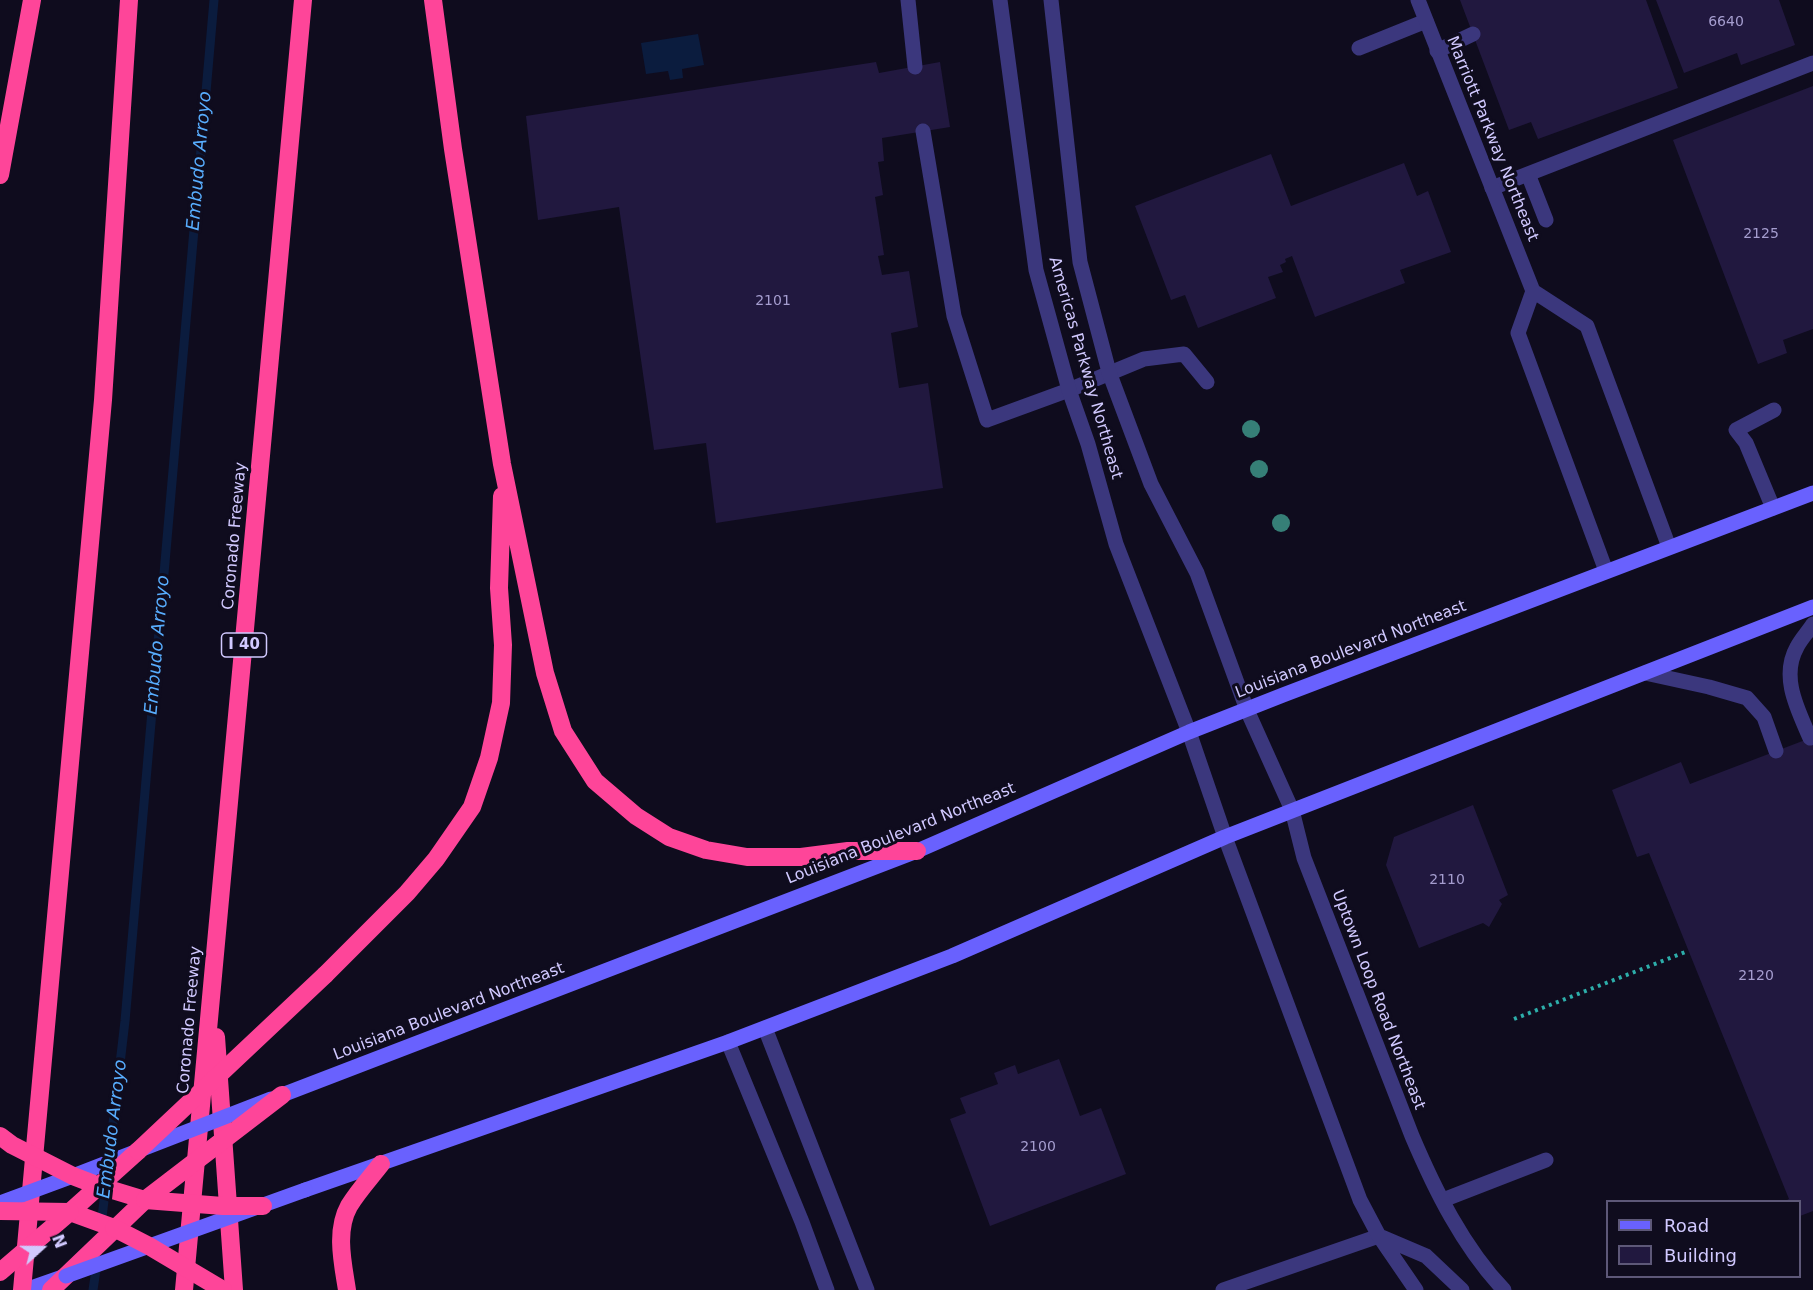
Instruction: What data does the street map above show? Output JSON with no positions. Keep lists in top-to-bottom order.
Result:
{
  "streets": {
    "highway": ["Coronado Freeway", "I 40"],
    "main road": ["Louisiana Boulevard Northeast"],
    "street": ["Marriott Parkway Northeast", "Americas Parkway Northeast", "Uptown Loop Road Northeast"]
  },
  "crossings": [
    ["Americas Parkway Northeast", "Louisiana Boulevard Northeast"],
    ["Americas Parkway Northeast", "Uptown Loop Road Northeast"],
    ["Louisiana Boulevard Northeast", "Uptown Loop Road Northeast"]
  ],
  "water": ["Embudo Arroyo"],
  "house_numbers": [
    "6640",
    "2125",
    "2101",
    "2110",
    "2120",
    "2100"
  ],
  "legend": ["Road", "Building"],
  "north": "right"
}
